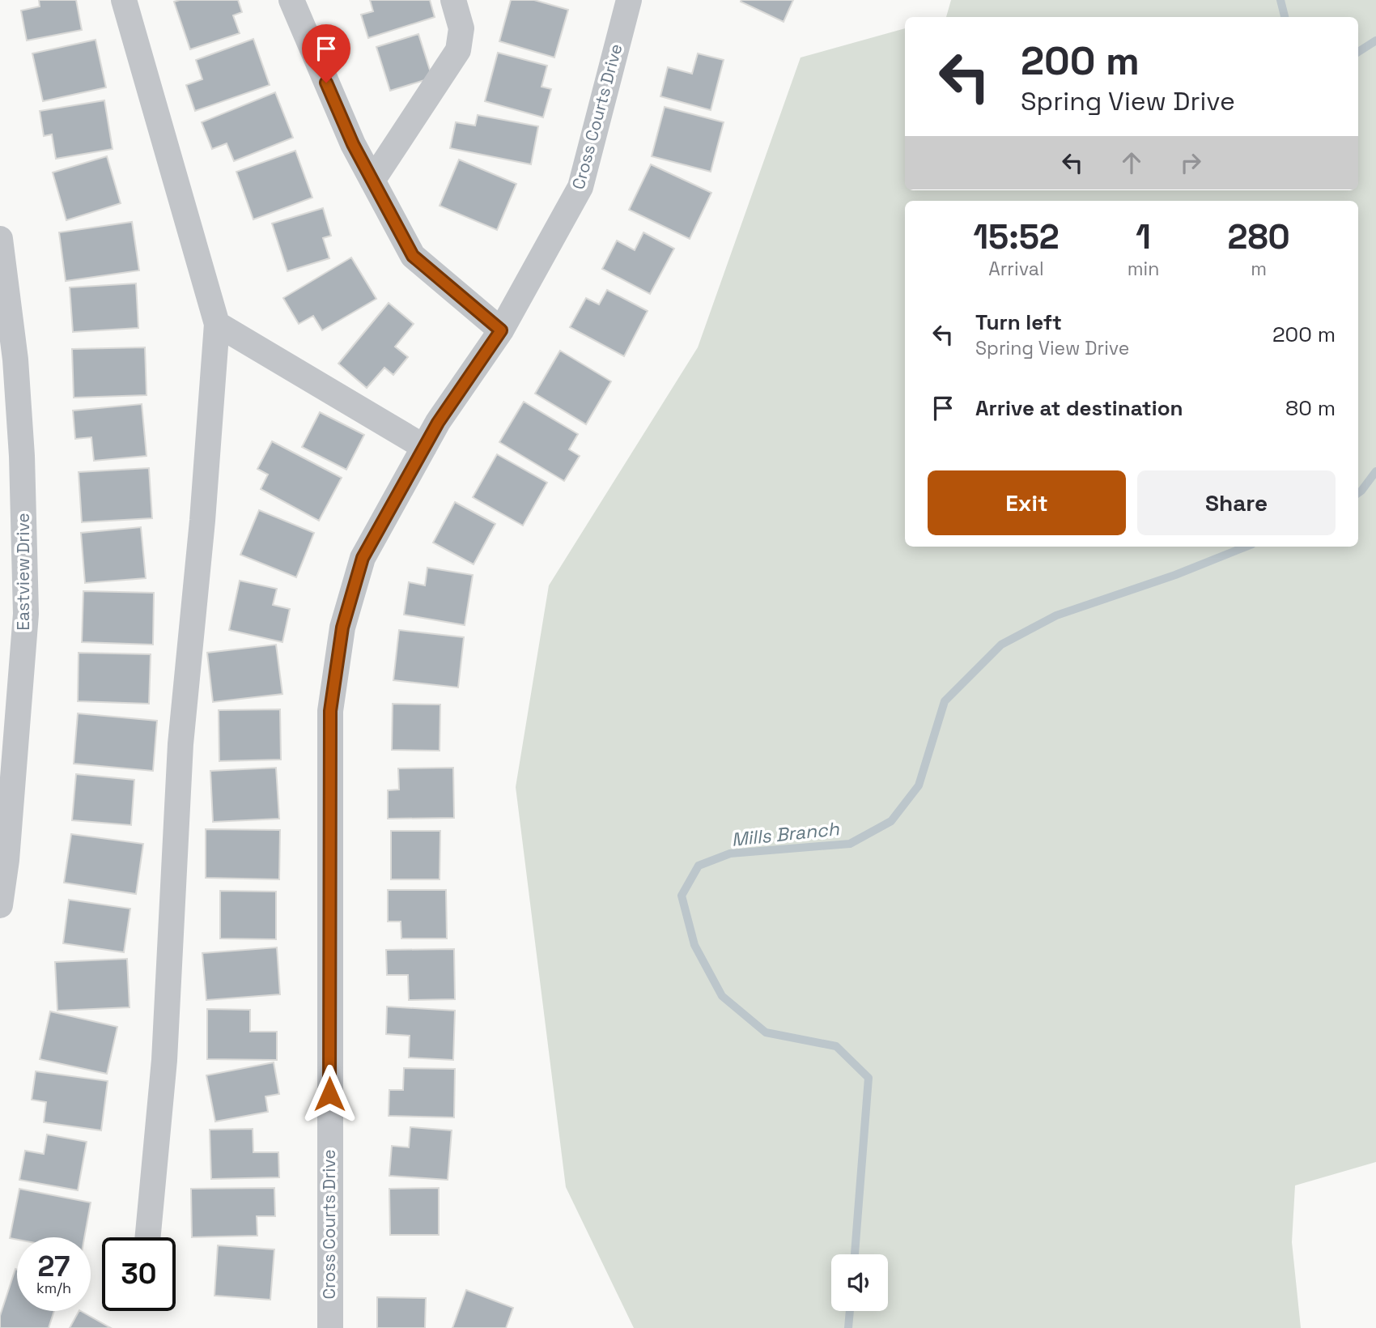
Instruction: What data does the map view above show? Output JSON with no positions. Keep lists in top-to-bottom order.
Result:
{
  "streets": {
    "street": ["Cross Courts Drive", "Eastview Drive"]
  },
  "water": ["Mills Branch"],
  "page": {
    "turn": ["200 m", "Spring View Drive"],
    "eta": [
      "15:52",
      "Arrival",
      "1",
      "min",
      "280",
      "m"
    ],
    "list": [
      {
        "name": "Turn left",
        "note": "Spring View Drive",
        "value": "200 m"
      },
      {
        "name": "Arrive at destination",
        "value": "80 m"
      }
    ],
    "buttons": ["Exit", "Share"],
    "speed": "27 km/h",
    "limit": "30"
  }
}
